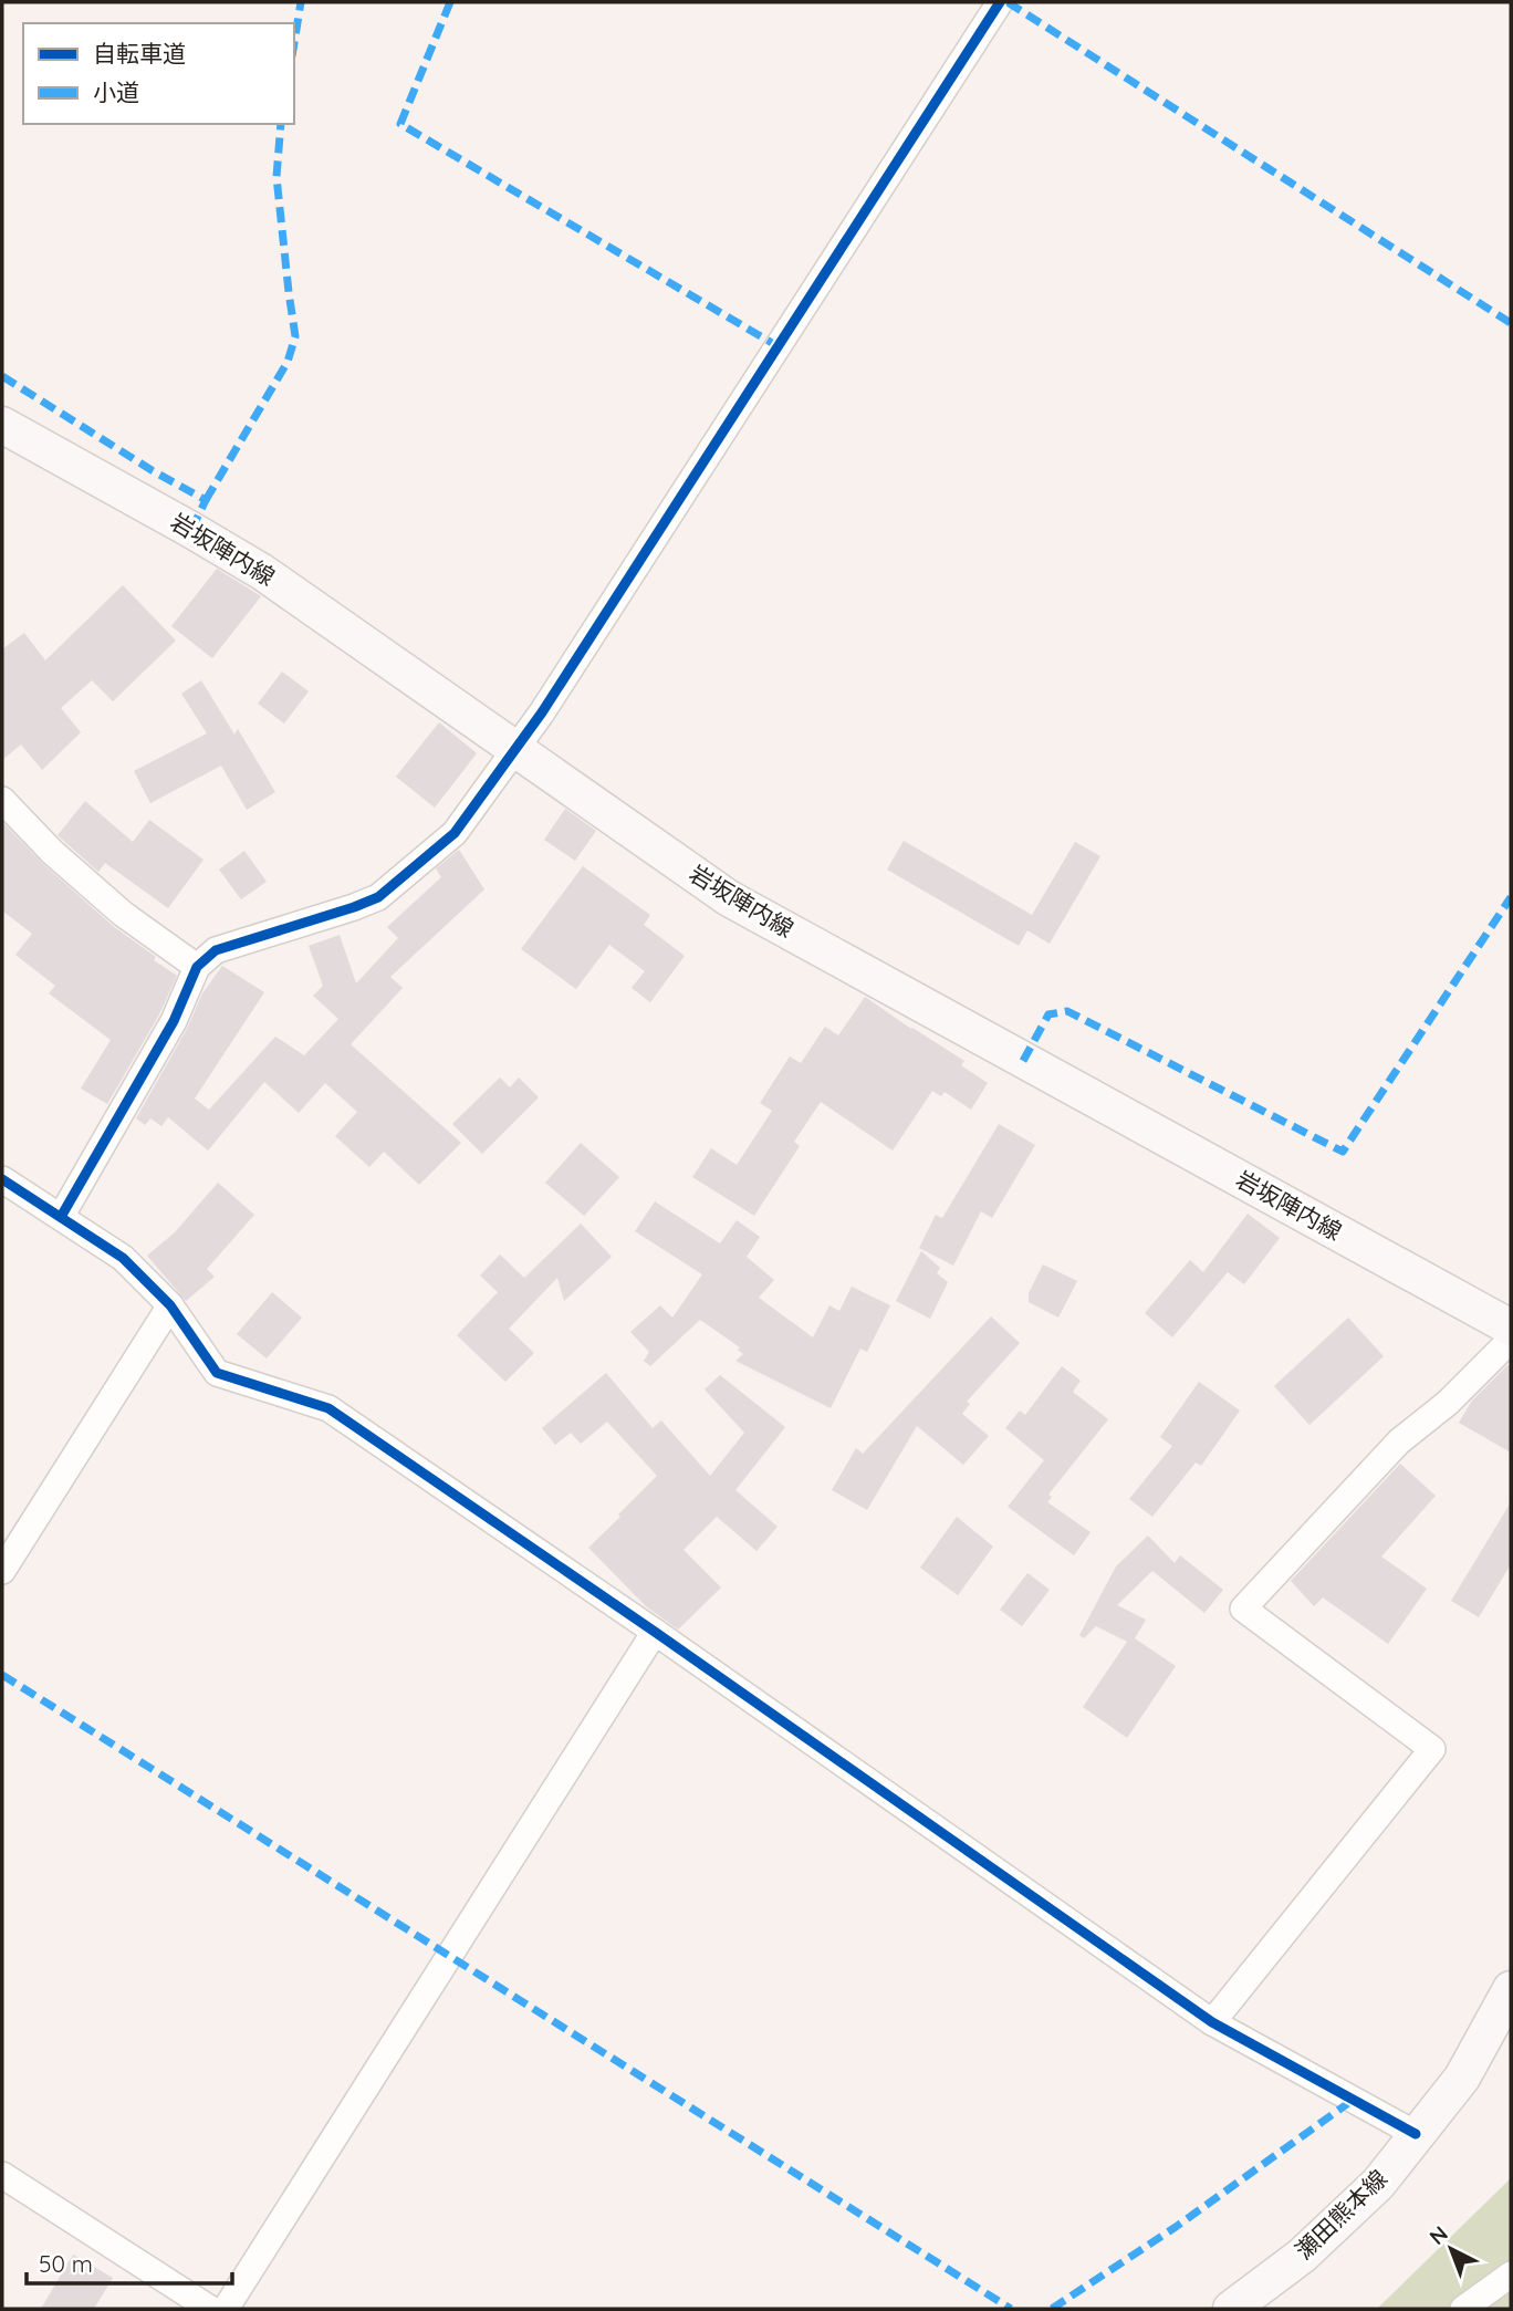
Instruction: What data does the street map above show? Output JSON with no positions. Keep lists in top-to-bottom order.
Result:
{
  "streets": {
    "main road": ["岩坂陣内線", "瀬田熊本線"]
  },
  "legend": ["自転車道", "小道"],
  "scale_bar": "50 m",
  "north": "top left"
}
